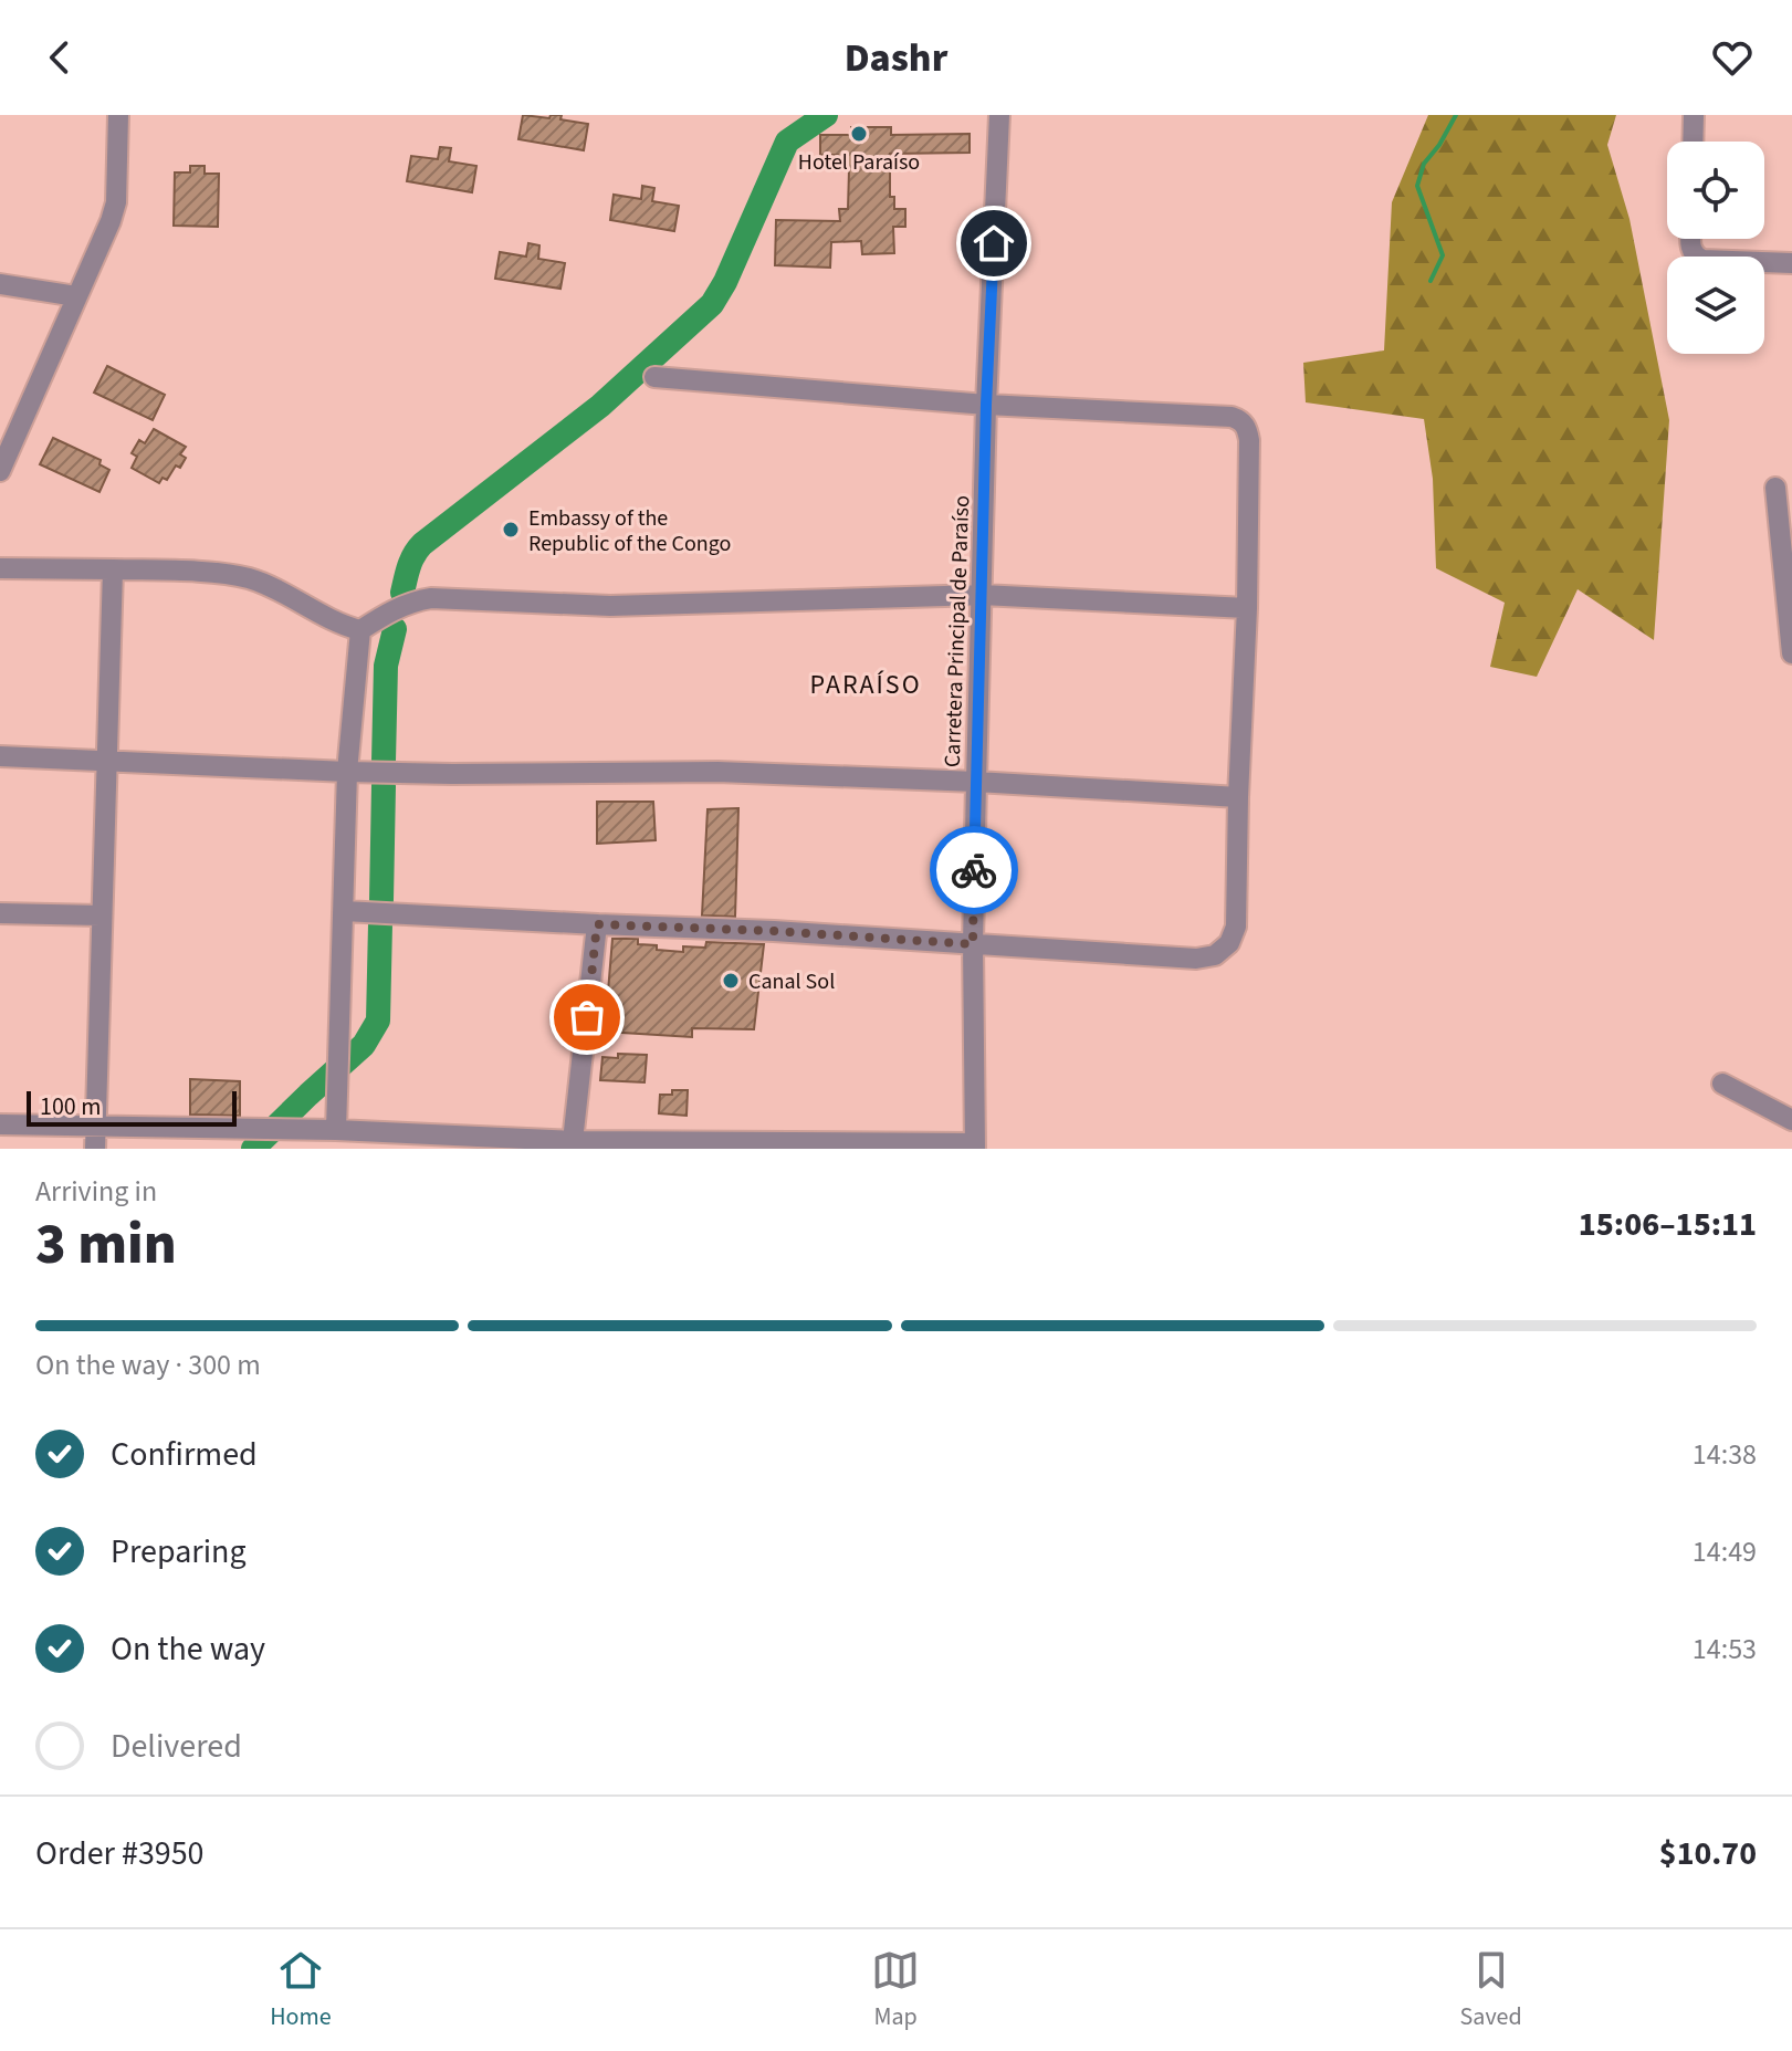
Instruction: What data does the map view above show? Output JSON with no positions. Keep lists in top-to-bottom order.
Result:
{
  "streets": {
    "street": ["Carretera Principal de Paraíso"]
  },
  "districts": ["PARAÍSO"],
  "places": ["Hotel Paraíso", "Embassy of the Republic of the Congo", "Canal Sol"],
  "scale_bar": "100 m",
  "page": {
    "header": "Dashr",
    "scale": "100 m",
    "heading": ["3 min", "Arriving in", "15:06–15:11"],
    "panel": ["Order #3950", "$10.70"],
    "bar": "On the way · 300 m",
    "list": [
      ["Confirmed", "14:38"],
      ["Preparing", "14:49"],
      ["On the way", "14:53"],
      "Delivered"
    ],
    "tabs": ["Home", "Map", "Saved"]
  }
}
